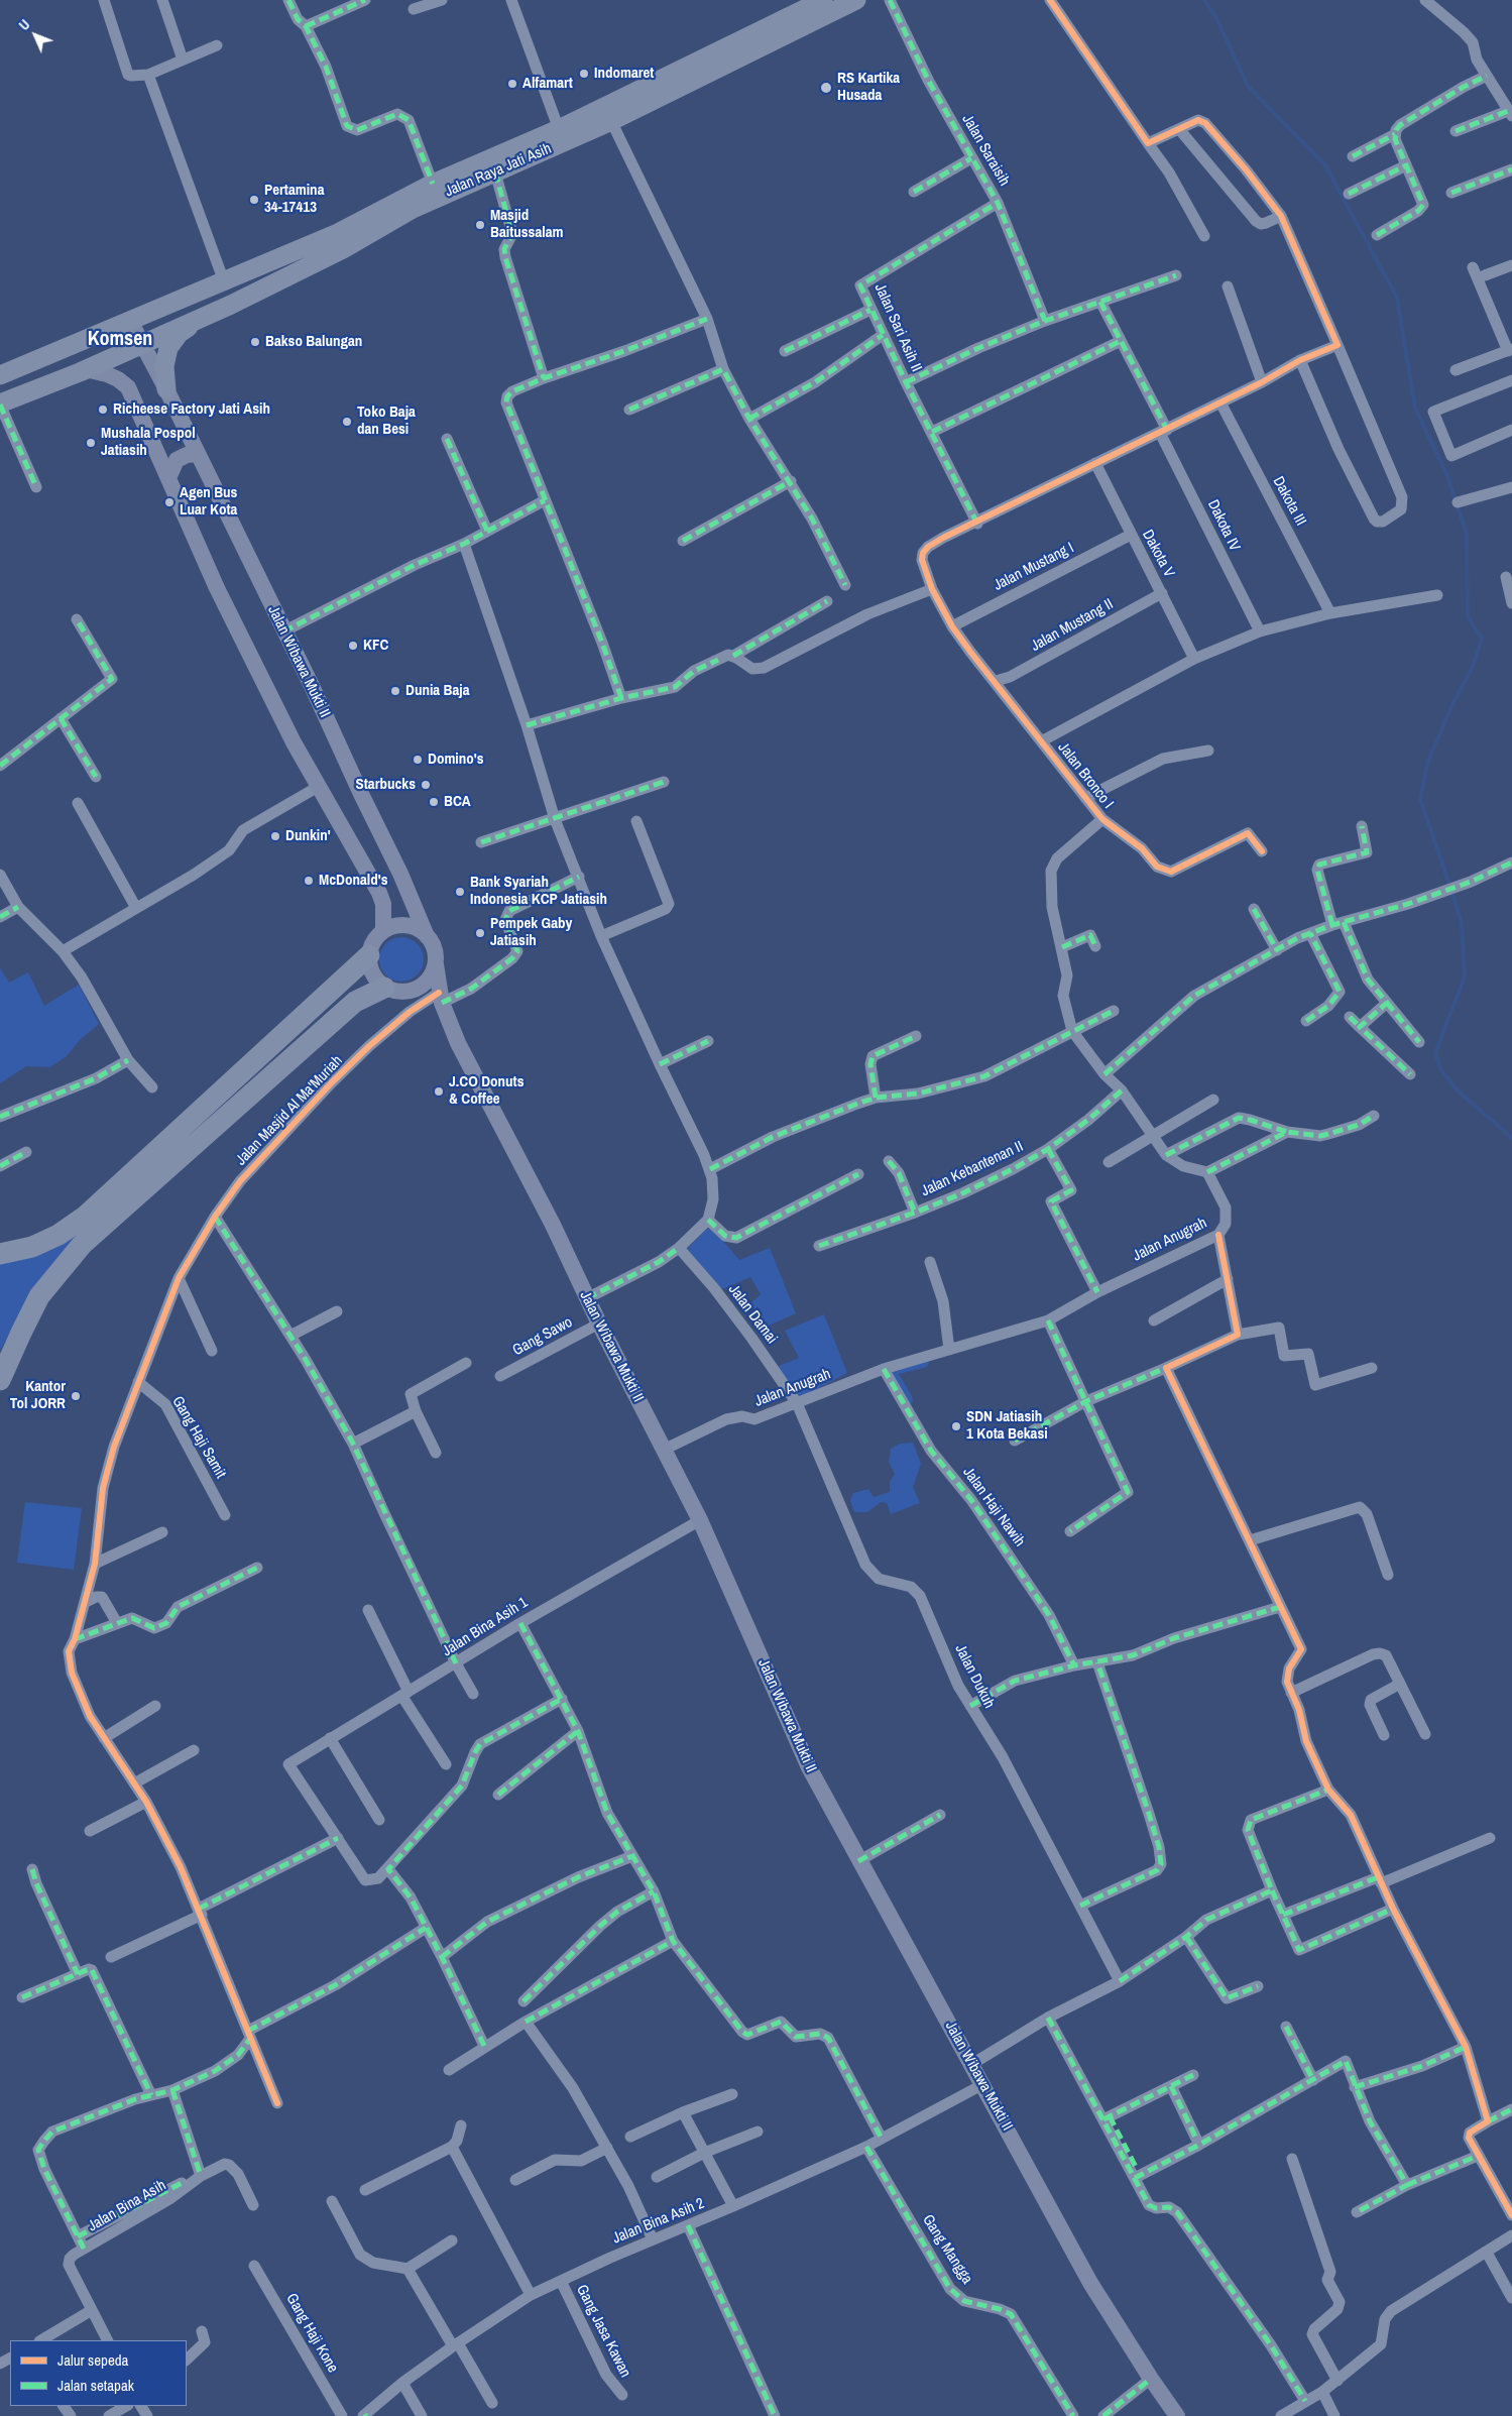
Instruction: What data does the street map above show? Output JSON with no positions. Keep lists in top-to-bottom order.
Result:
{
  "streets": {
    "main road": ["Jalan Raya Jati Asih", "Jalan Wibawa Mukti II"],
    "street": [
      "Jalan Saraisih",
      "Jalan Sari Asih II",
      "Dakota III",
      "Dakota IV",
      "Dakota V",
      "Jalan Mustang I",
      "Jalan Mustang II",
      "Jalan Bronco I",
      "Jalan Masjid Al Ma'Muriah",
      "Jalan Kebantenan II",
      "Jalan Anugrah",
      "Jalan Damai",
      "Gang Sawo",
      "Gang Haji Samit",
      "Jalan Haji Nawih",
      "Jalan Bina Asih 1",
      "Jalan Dukuh",
      "Jalan Bina Asih",
      "Jalan Bina Asih 2",
      "Gang Mangga",
      "Gang Jasa Kawan",
      "Gang Haji Kone"
    ]
  },
  "crossings": [
    ["Jalan Saraisih", "Jalan Sari Asih II"],
    ["Jalan Raya Jati Asih", "Jalan Wibawa Mukti II"],
    ["Jalan Sari Asih II", "Jalan Bronco I"],
    ["Dakota V", "Jalan Mustang I"],
    ["Dakota V", "Jalan Mustang II"],
    ["Jalan Mustang I", "Jalan Bronco I"],
    ["Jalan Mustang II", "Jalan Bronco I"],
    ["Jalan Wibawa Mukti II", "Jalan Masjid Al Ma'Muriah"],
    ["Jalan Wibawa Mukti II", "Jalan Anugrah"],
    ["Jalan Wibawa Mukti II", "Gang Sawo"],
    ["Jalan Wibawa Mukti II", "Jalan Bina Asih 1"],
    ["Jalan Wibawa Mukti II", "Jalan Bina Asih 2"],
    ["Jalan Masjid Al Ma'Muriah", "Gang Haji Samit"],
    ["Jalan Anugrah", "Jalan Damai"],
    ["Jalan Anugrah", "Jalan Haji Nawih"],
    ["Jalan Anugrah", "Jalan Dukuh"],
    ["Jalan Damai", "Jalan Dukuh"],
    ["Jalan Bina Asih 2", "Gang Mangga"],
    ["Jalan Bina Asih 2", "Gang Jasa Kawan"]
  ],
  "districts": ["Komsen"],
  "places": [
    "Indomaret",
    "Alfamart",
    "RS Kartika Husada",
    "Pertamina 34-17413",
    "Masjid Baitussalam",
    "Bakso Balungan",
    "Richeese Factory Jati Asih",
    "Toko Baja dan Besi",
    "Mushala Pospol Jatiasih",
    "Agen Bus Luar Kota",
    "KFC",
    "Dunia Baja",
    "Domino's",
    "Starbucks",
    "BCA",
    "Dunkin'",
    "McDonald's",
    "Bank Syariah Indonesia KCP Jatiasih",
    "Pempek Gaby Jatiasih",
    "J.CO Donuts & Coffee",
    "Kantor Tol JORR",
    "SDN Jatiasih 1 Kota Bekasi"
  ],
  "legend": ["Jalur sepeda", "Jalan setapak"],
  "north": "top left"
}
